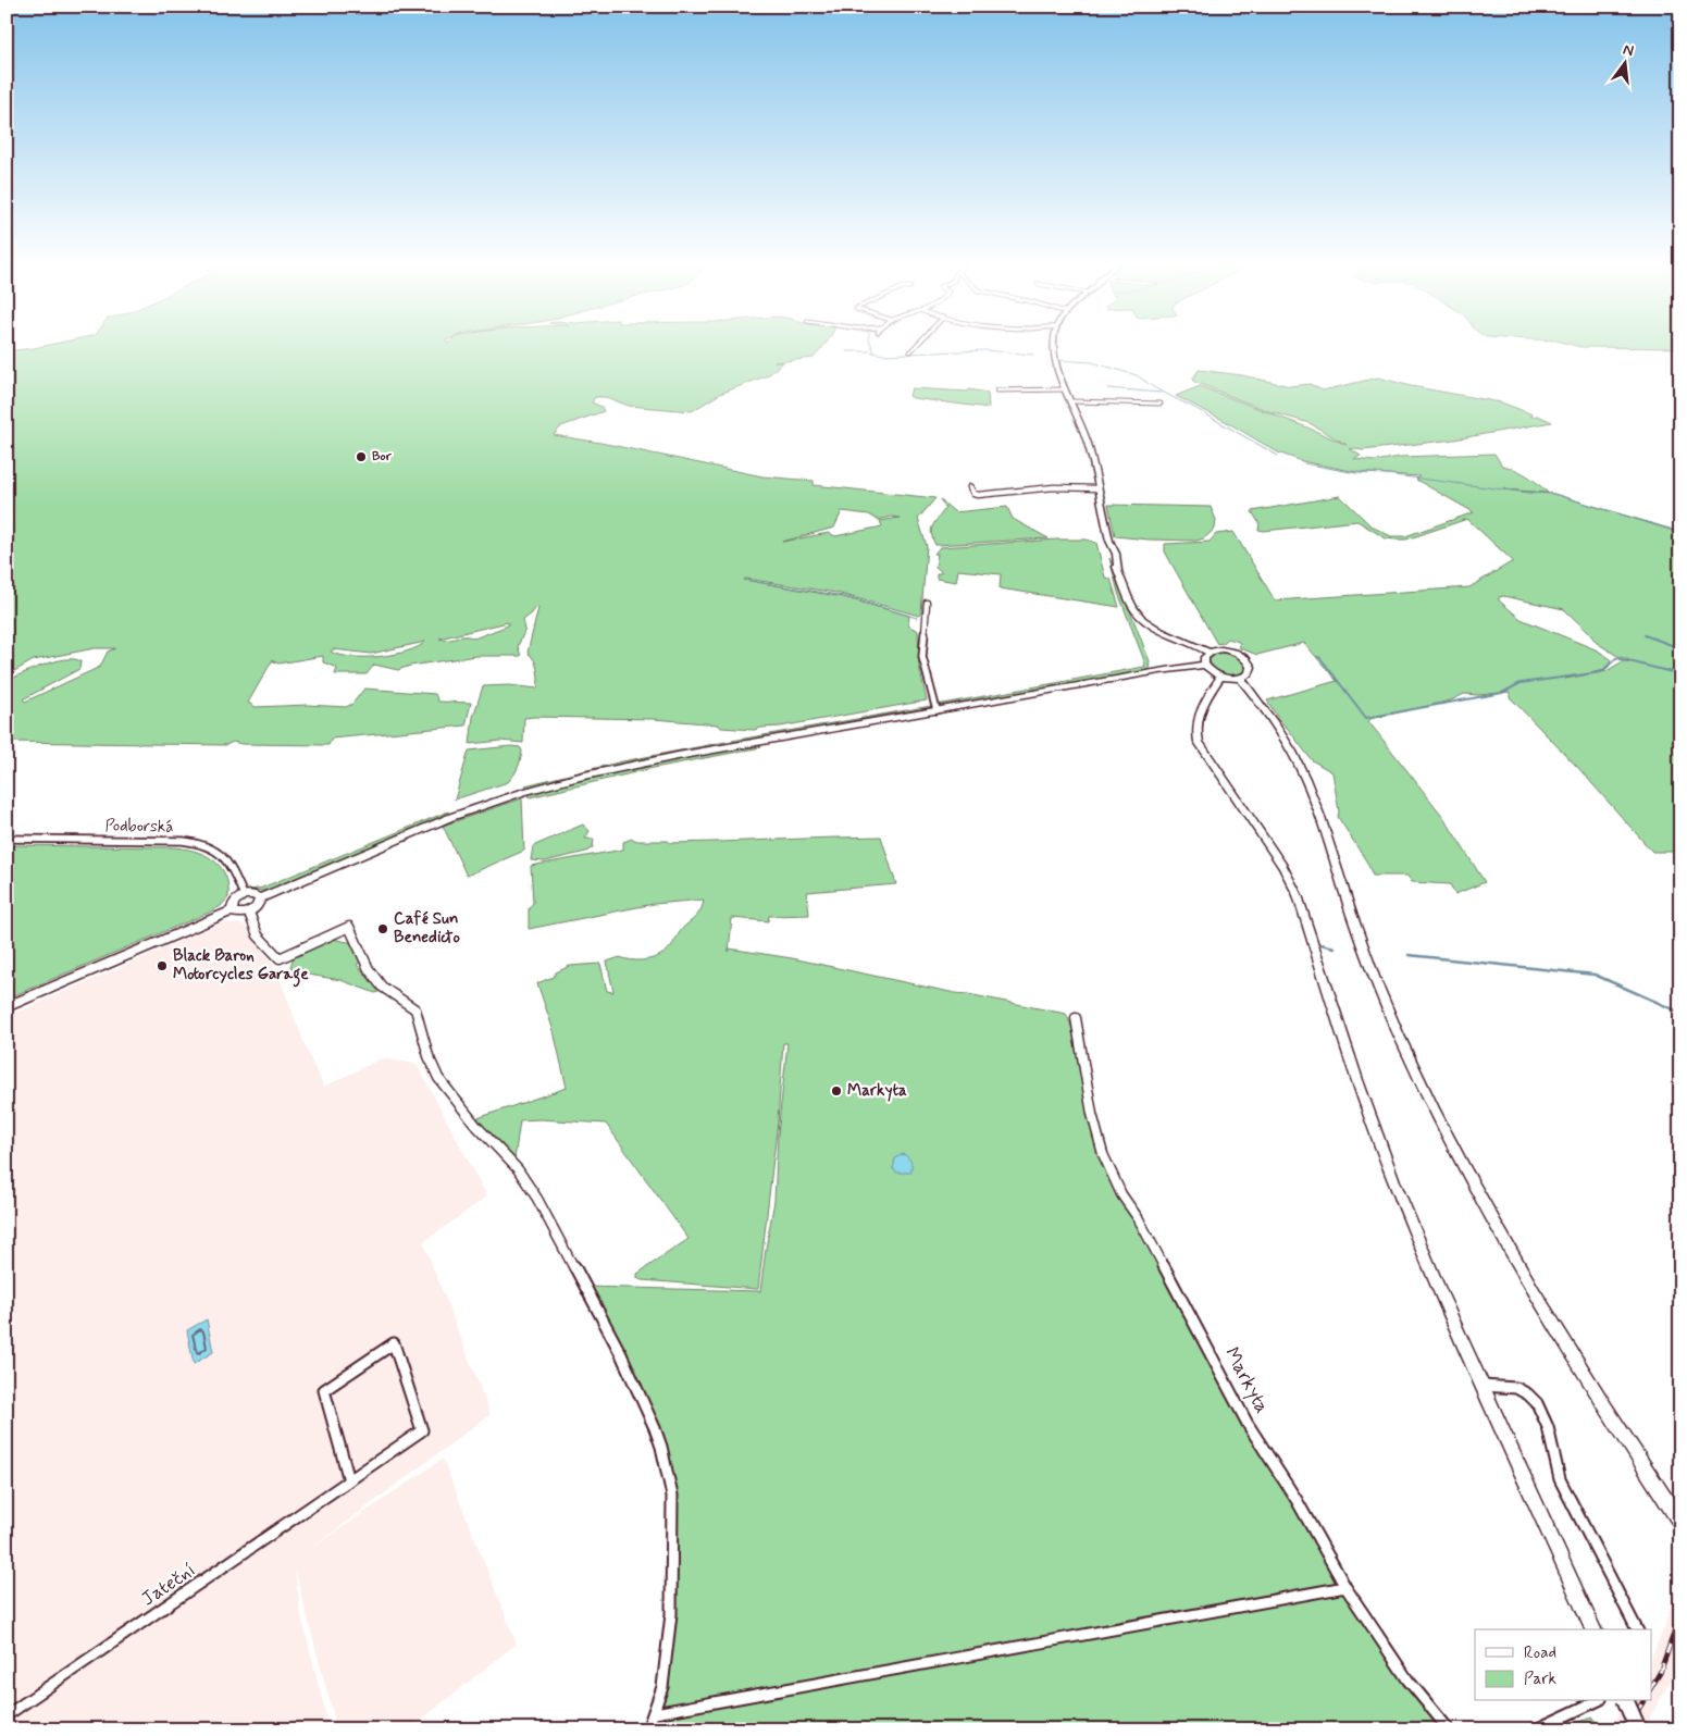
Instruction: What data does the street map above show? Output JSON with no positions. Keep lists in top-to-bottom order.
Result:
{
  "streets": {
    "street": ["Podborská", "Markyta", "Jateční"]
  },
  "places": [
    "Bor",
    "Café Sun Benedicto",
    "Black Baron Motorcycles Garage",
    "Markyta"
  ],
  "legend": ["Road", "Park"],
  "north": "top"
}
